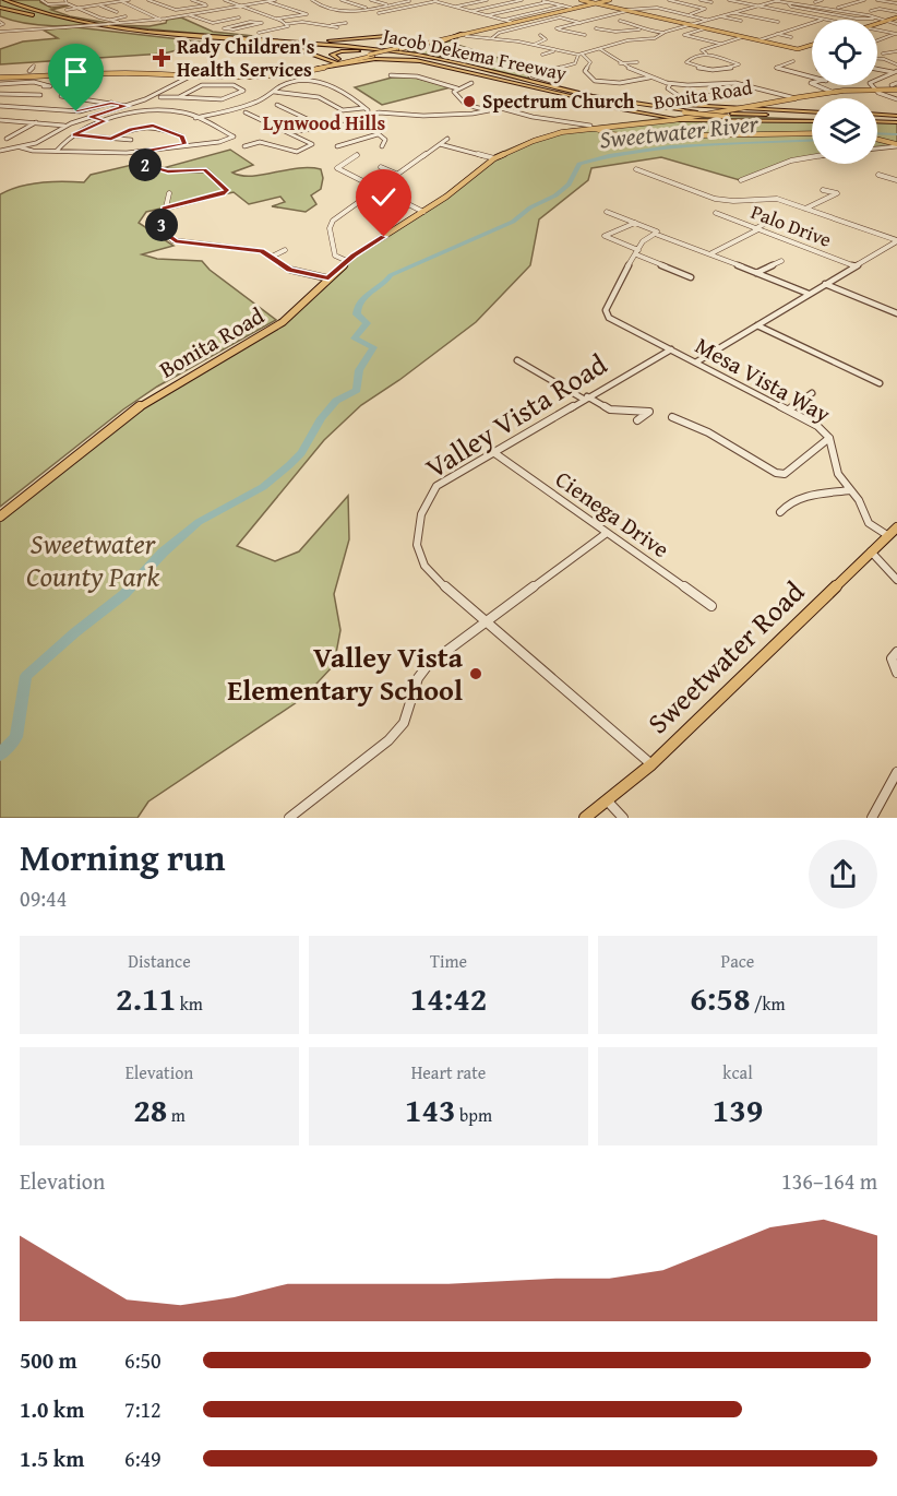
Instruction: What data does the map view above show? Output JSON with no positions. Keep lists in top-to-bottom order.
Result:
{
  "streets": {
    "highway": ["Jacob Dekema Freeway"],
    "main road": ["Bonita Road", "Sweetwater Road"],
    "street": [
      "Palo Drive",
      "Mesa Vista Way",
      "Valley Vista Road",
      "Cienega Drive"
    ]
  },
  "crossings": [
    ["Jacob Dekema Freeway", "Bonita Road"],
    ["Mesa Vista Way", "Valley Vista Road"],
    ["Mesa Vista Way", "Sweetwater Road"],
    ["Valley Vista Road", "Cienega Drive"],
    ["Valley Vista Road", "Sweetwater Road"]
  ],
  "districts": ["Lynwood Hills"],
  "water": ["Sweetwater River"],
  "parks": ["Sweetwater County Park"],
  "places": {
    "health": ["Rady Children's Health Services"],
    "other": ["Spectrum Church", "Valley Vista Elementary School"]
  },
  "page": {
    "pins": ["2", "3"],
    "heading": ["Morning run", "09:44"],
    "stats": [
      ["Distance", "2.11 km"],
      ["Time", "14:42"],
      ["Pace", "6:58 /km"],
      ["Elevation", "28 m"],
      ["Heart rate", "143 bpm"],
      ["kcal", "139"]
    ],
    "chart": ["Elevation", "136–164 m"],
    "list": [
      {
        "name": "500 m",
        "note": "6:50"
      },
      {
        "name": "1.0 km",
        "note": "7:12"
      },
      {
        "name": "1.5 km",
        "note": "6:49"
      }
    ]
  }
}
